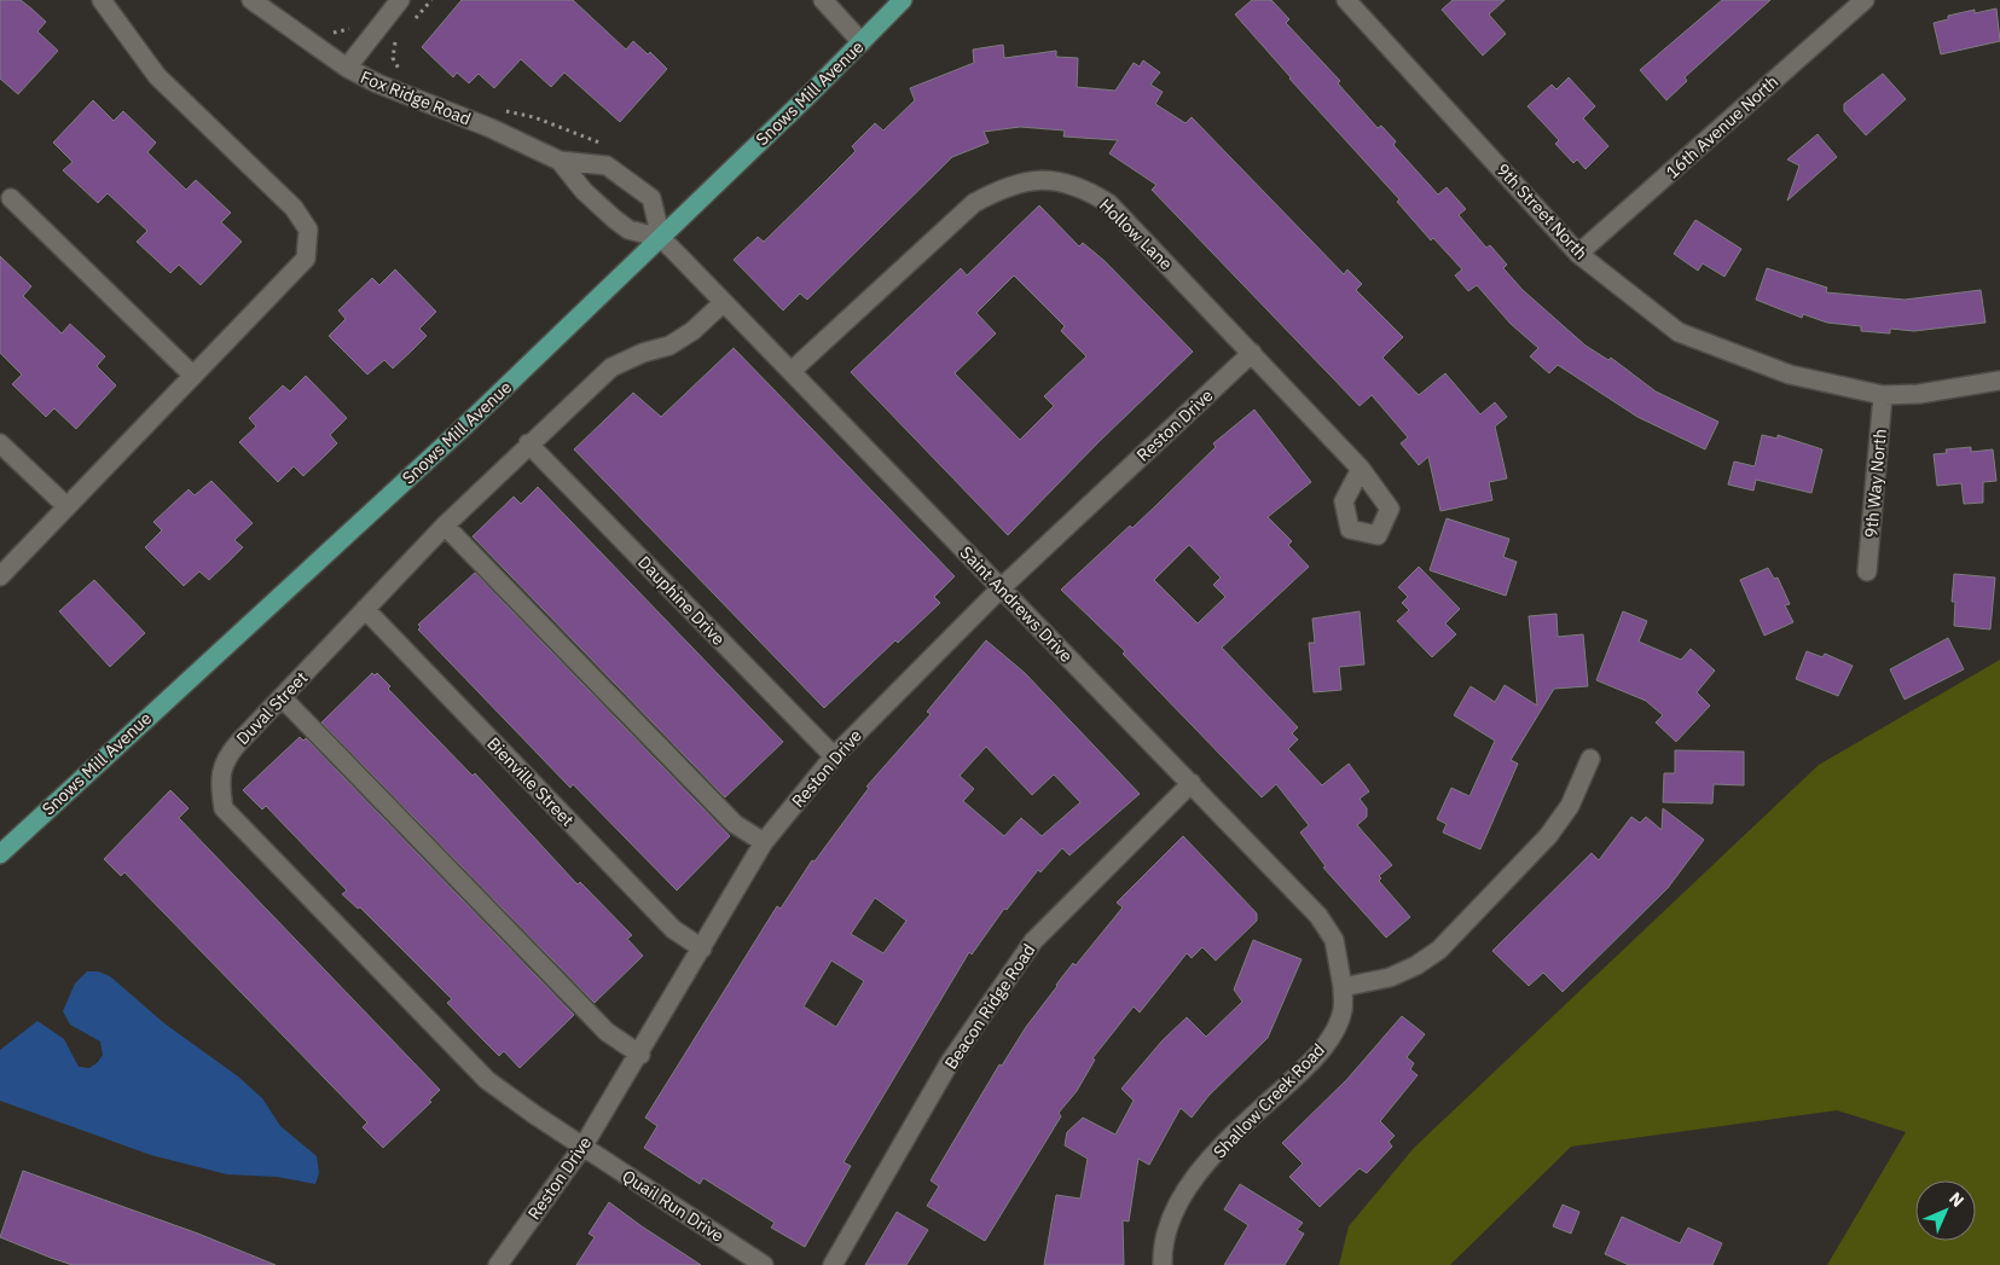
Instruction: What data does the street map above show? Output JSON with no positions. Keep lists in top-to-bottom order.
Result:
{
  "streets": {
    "main road": ["Snows Mill Avenue"],
    "street": [
      "Fox Ridge Road",
      "16th Avenue North",
      "9th Street North",
      "Hollow Lane",
      "Reston Drive",
      "9th Way North",
      "Dauphine Drive",
      "Saint Andrews Drive",
      "Duval Street",
      "Bienville Street",
      "Beacon Ridge Road",
      "Shallow Creek Road",
      "Quail Run Drive"
    ]
  },
  "crossings": [
    ["Snows Mill Avenue", "Fox Ridge Road"],
    ["Snows Mill Avenue", "Saint Andrews Drive"],
    ["Fox Ridge Road", "Saint Andrews Drive"],
    ["16th Avenue North", "9th Street North"],
    ["9th Street North", "9th Way North"],
    ["Hollow Lane", "Reston Drive"],
    ["Hollow Lane", "Saint Andrews Drive"],
    ["Reston Drive", "Dauphine Drive"],
    ["Reston Drive", "Saint Andrews Drive"],
    ["Reston Drive", "Duval Street"],
    ["Reston Drive", "Bienville Street"],
    ["Reston Drive", "Quail Run Drive"],
    ["Dauphine Drive", "Duval Street"],
    ["Saint Andrews Drive", "Duval Street"],
    ["Saint Andrews Drive", "Beacon Ridge Road"],
    ["Saint Andrews Drive", "Shallow Creek Road"],
    ["Duval Street", "Bienville Street"],
    ["Duval Street", "Quail Run Drive"]
  ],
  "north": "top right"
}
